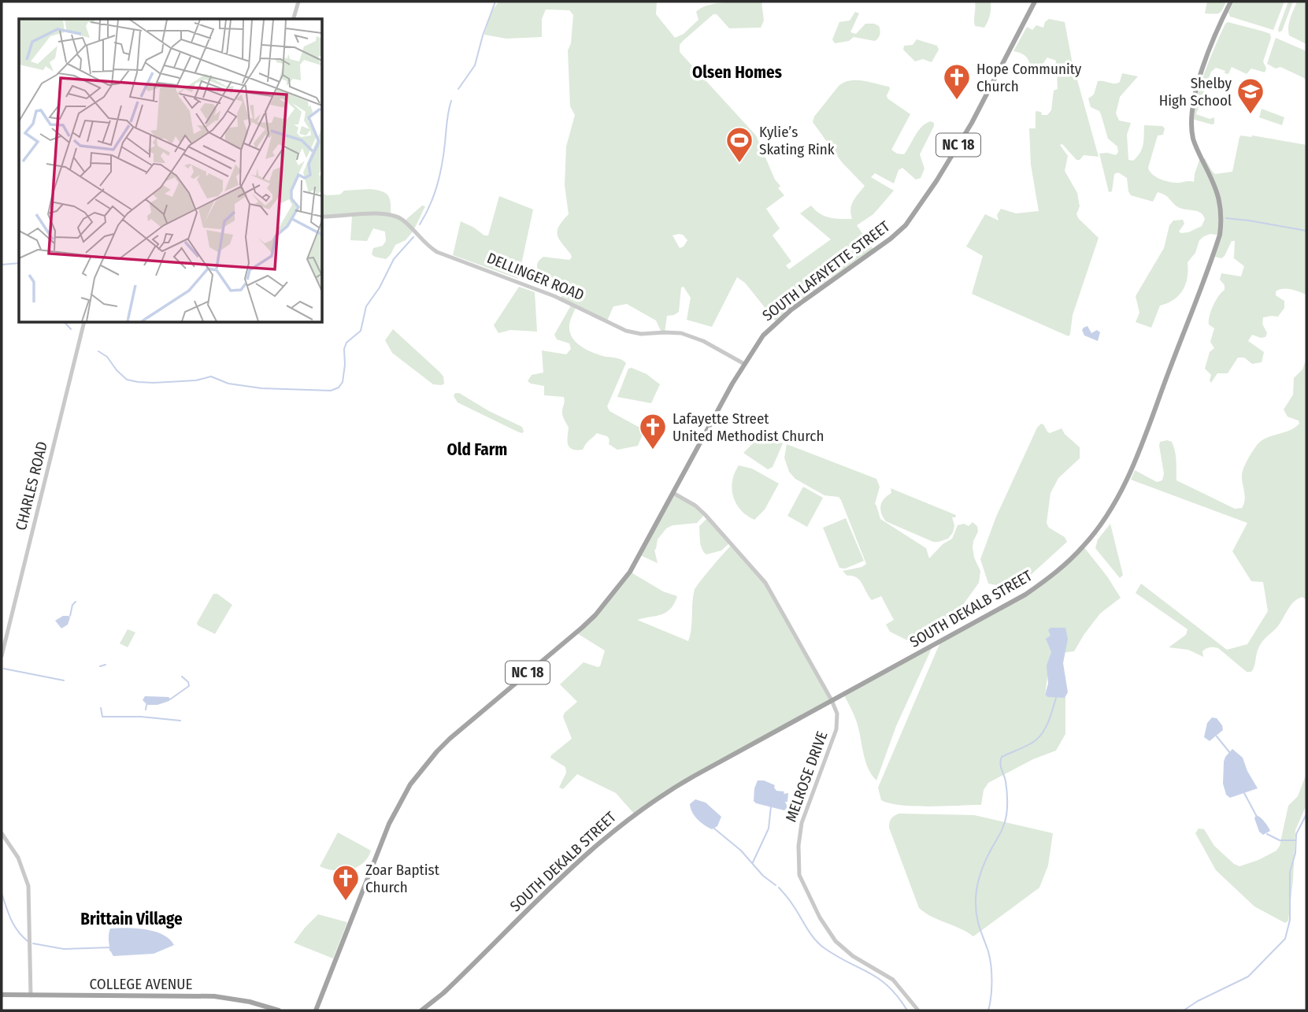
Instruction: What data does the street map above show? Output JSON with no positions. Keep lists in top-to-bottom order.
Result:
{
  "streets": {
    "main road": [
      "NC 18",
      "SOUTH LAFAYETTE STREET",
      "SOUTH DEKALB STREET",
      "COLLEGE AVENUE"
    ],
    "street": ["DELLINGER ROAD", "CHARLES ROAD", "MELROSE DRIVE"]
  },
  "crossings": [
    ["SOUTH LAFAYETTE STREET", "DELLINGER ROAD"],
    ["SOUTH LAFAYETTE STREET", "MELROSE DRIVE"],
    ["SOUTH DEKALB STREET", "MELROSE DRIVE"]
  ],
  "districts": ["Olsen Homes", "Old Farm", "Brittain Village"],
  "places": {
    "church": ["Hope Community Church", "Lafayette Street United Methodist Church", "Zoar Baptist Church"],
    "school or university": ["Shelby High School"],
    "sports": ["Kylie’s Skating Rink"]
  }
}
